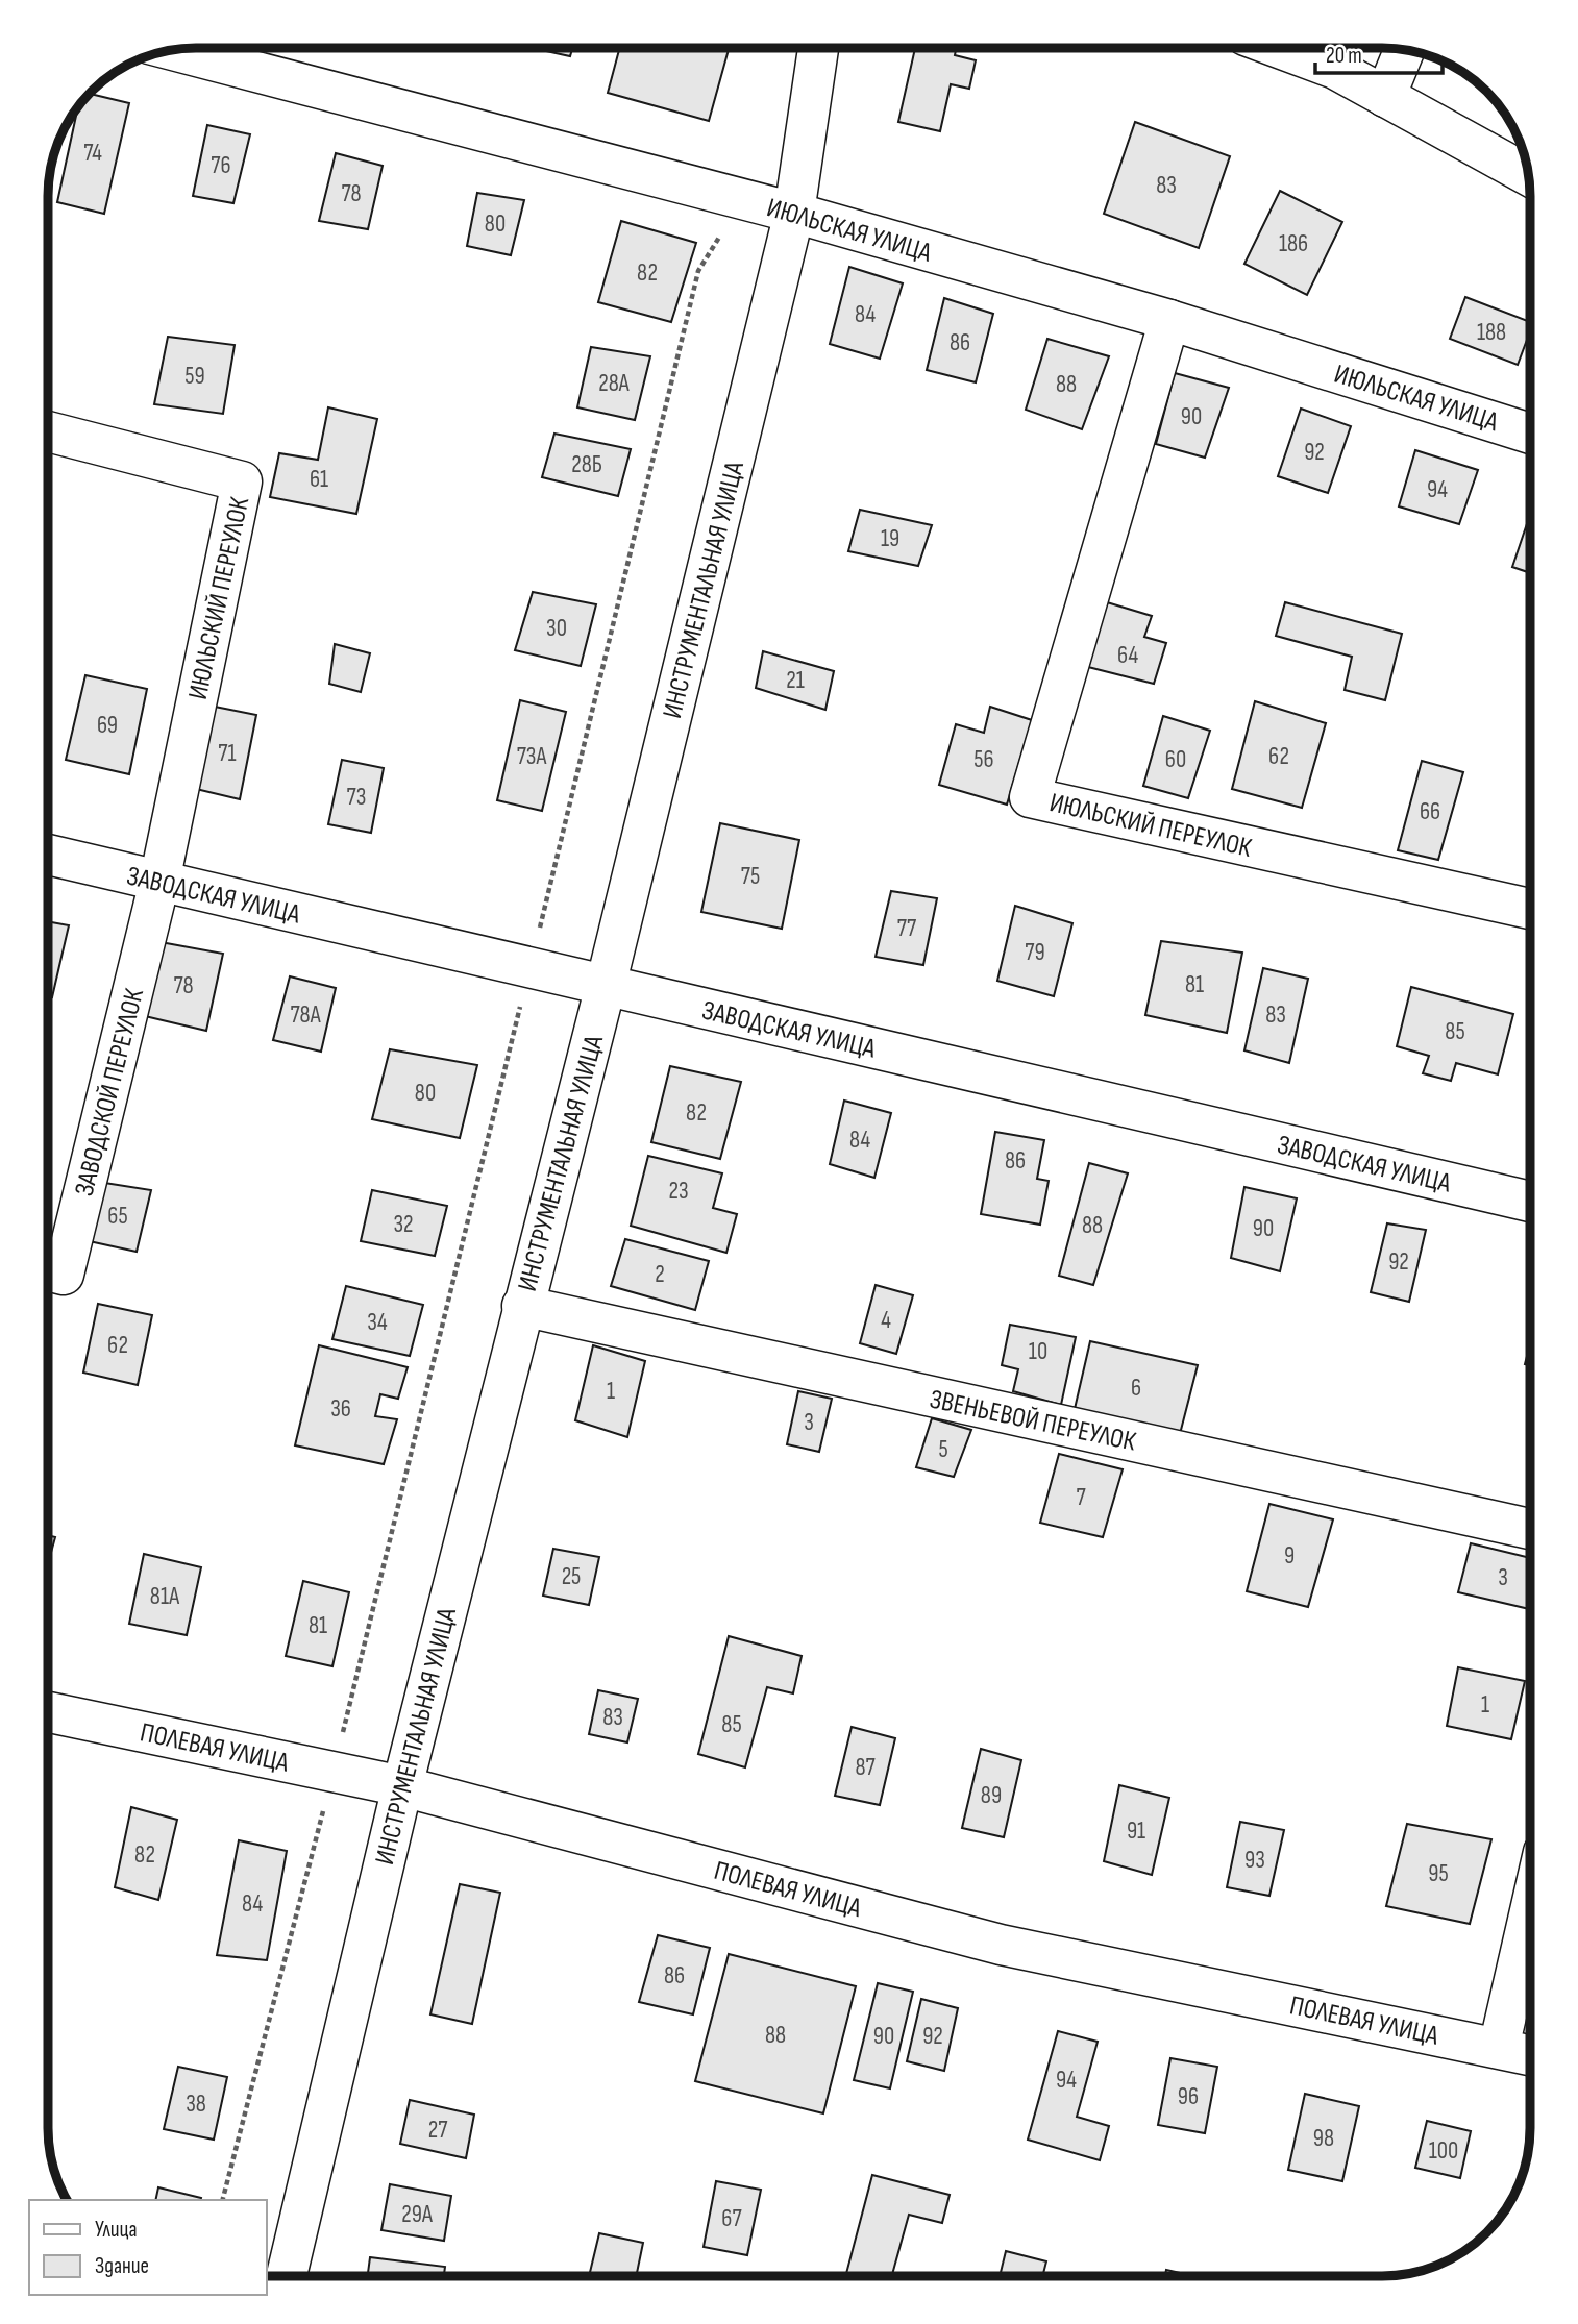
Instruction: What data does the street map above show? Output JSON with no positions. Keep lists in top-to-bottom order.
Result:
{
  "streets": {
    "street": [
      "ИЮЛЬСКАЯ УЛИЦА",
      "ИНСТРУМЕНТАЛЬНАЯ УЛИЦА",
      "ИЮЛЬСКИЙ ПЕРЕУЛОК",
      "ЗАВОДСКАЯ УЛИЦА",
      "ЗАВОДСКОЙ ПЕРЕУЛОК",
      "ЗВЕНЬЕВОЙ ПЕРЕУЛОК",
      "ПОЛЕВАЯ УЛИЦА"
    ]
  },
  "crossings": [
    ["ИЮЛЬСКАЯ УЛИЦА", "ИНСТРУМЕНТАЛЬНАЯ УЛИЦА"],
    ["ИЮЛЬСКАЯ УЛИЦА", "ИЮЛЬСКИЙ ПЕРЕУЛОК"],
    ["ИНСТРУМЕНТАЛЬНАЯ УЛИЦА", "ЗАВОДСКАЯ УЛИЦА"],
    ["ИНСТРУМЕНТАЛЬНАЯ УЛИЦА", "ЗВЕНЬЕВОЙ ПЕРЕУЛОК"],
    ["ИНСТРУМЕНТАЛЬНАЯ УЛИЦА", "ПОЛЕВАЯ УЛИЦА"],
    ["ИЮЛЬСКИЙ ПЕРЕУЛОК", "ЗАВОДСКАЯ УЛИЦА"],
    ["ИЮЛЬСКИЙ ПЕРЕУЛОК", "ЗАВОДСКОЙ ПЕРЕУЛОК"],
    ["ЗАВОДСКАЯ УЛИЦА", "ЗАВОДСКОЙ ПЕРЕУЛОК"]
  ],
  "house_numbers": [
    "74",
    "76",
    "83",
    "78",
    "80",
    "186",
    "82",
    "84",
    "188",
    "86",
    "59",
    "28А",
    "88",
    "90",
    "92",
    "28Б",
    "61",
    "94",
    "19",
    "30",
    "64",
    "21",
    "69",
    "71",
    "73А",
    "62",
    "56",
    "60",
    "73",
    "66",
    "75",
    "77",
    "79",
    "81",
    "78",
    "78А",
    "83",
    "85",
    "80",
    "82",
    "84",
    "86",
    "23",
    "65",
    "32",
    "88",
    "90",
    "92",
    "2",
    "4",
    "34",
    "62",
    "10",
    "6",
    "1",
    "36",
    "3",
    "5",
    "7",
    "9",
    "25",
    "3",
    "81А",
    "81",
    "1",
    "83",
    "85",
    "87",
    "89",
    "91",
    "82",
    "93",
    "95",
    "84",
    "86",
    "88",
    "90",
    "92",
    "94",
    "96",
    "38",
    "27",
    "98",
    "100",
    "29А",
    "67"
  ],
  "legend": ["Улица", "Здание"],
  "scale_bar": "20 m"
}
